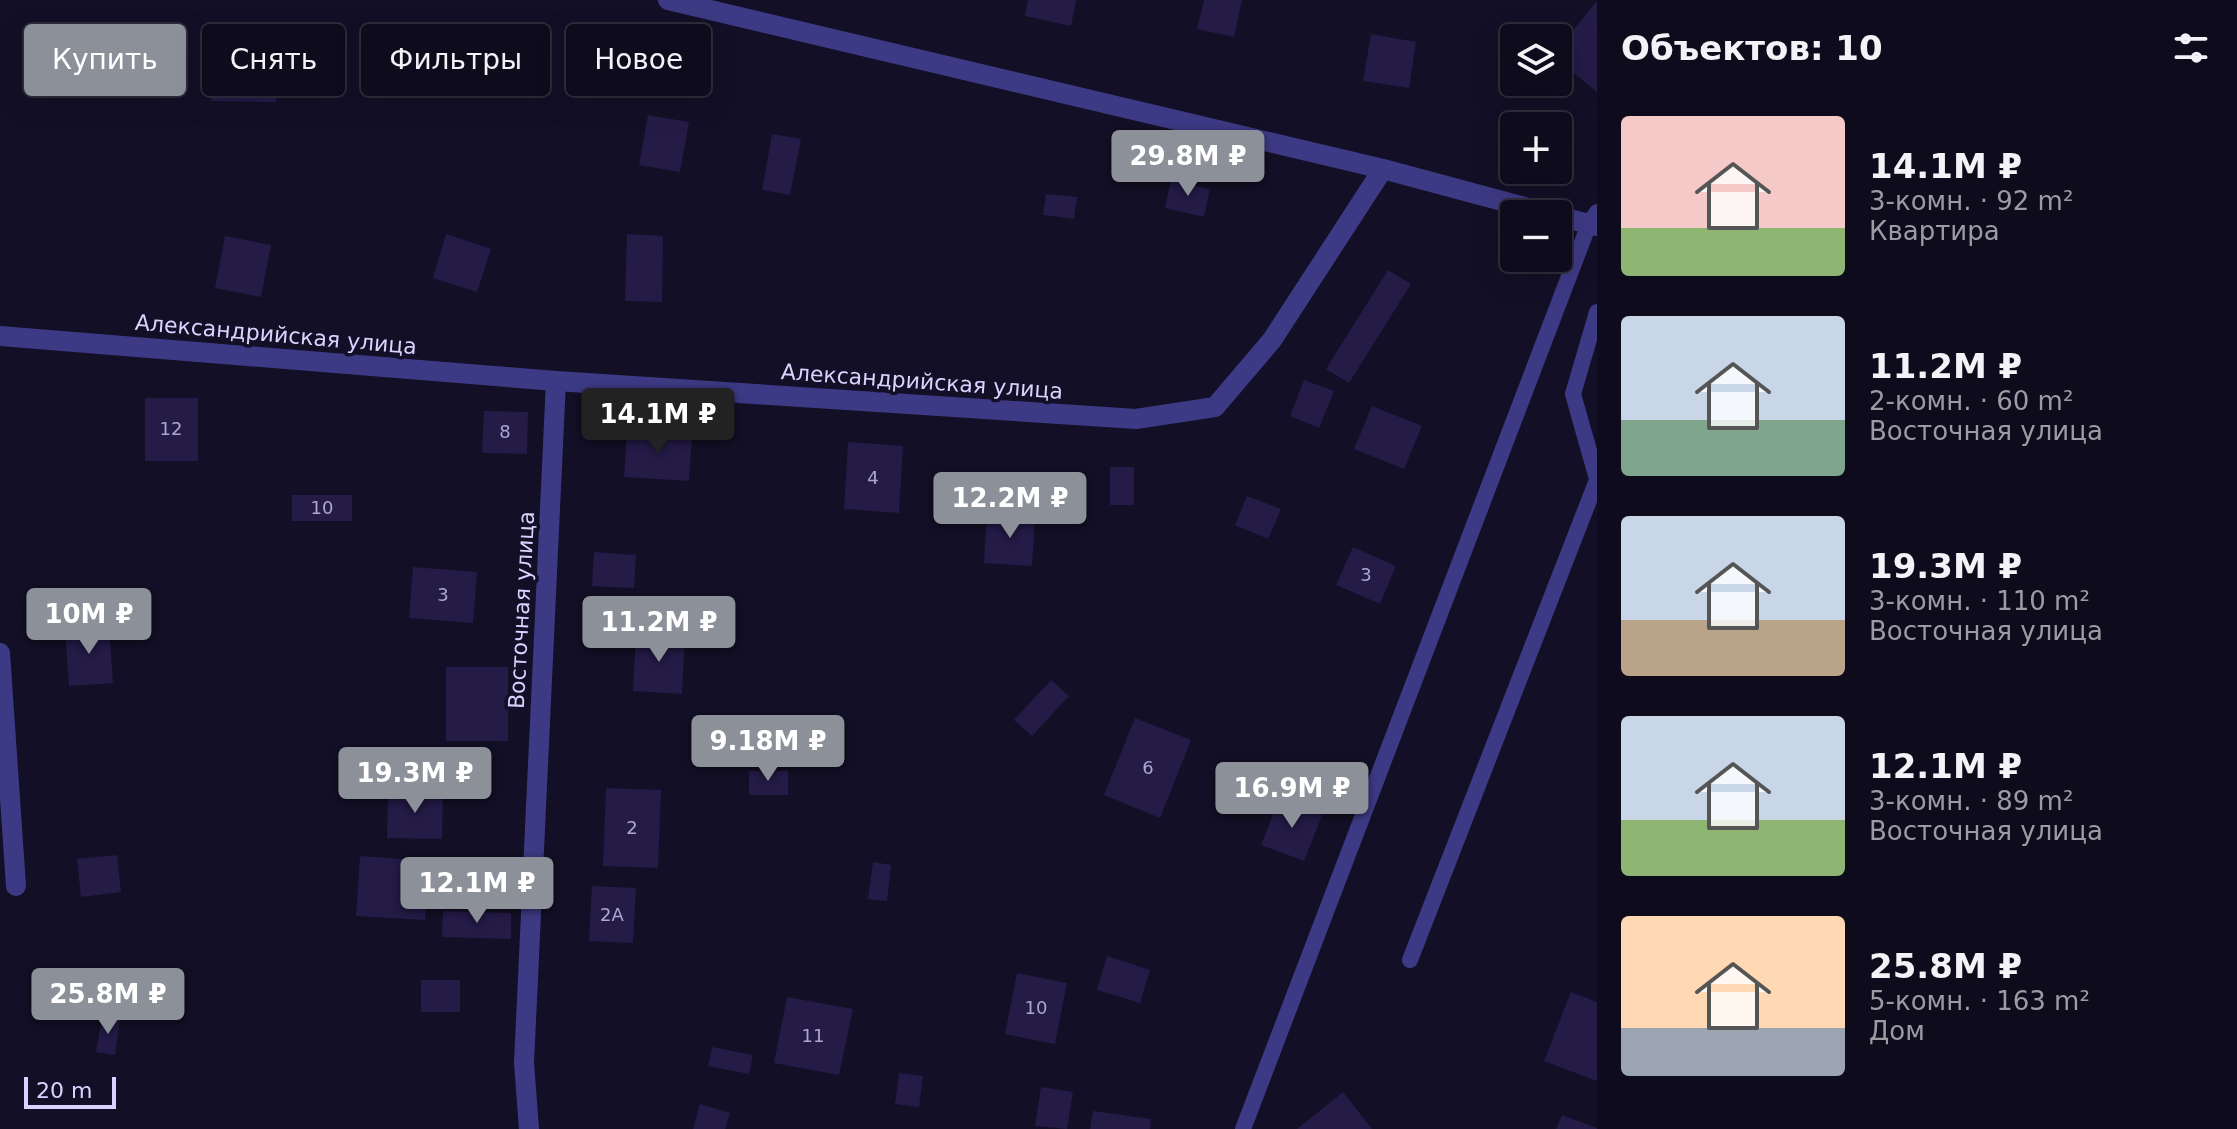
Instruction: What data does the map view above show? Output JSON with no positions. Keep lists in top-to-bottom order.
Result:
{
  "streets": {
    "street": ["Александрийская улица", "Восточная улица"]
  },
  "crossings": [
    ["Александрийская улица", "Восточная улица"]
  ],
  "house_numbers": [
    "12",
    "8",
    "4",
    "10",
    "3",
    "3",
    "6",
    "2",
    "2А",
    "10",
    "11"
  ],
  "scale_bar": "20 m",
  "page": {
    "heading": "Объектов: 10",
    "map_buttons": ["+", "−"],
    "chip": [
      "Купить",
      "Снять",
      "Фильтры",
      "Новое"
    ],
    "list": [
      {
        "name": "14.1M ₽",
        "note": "3-комн. · 92 m² · Квартира"
      },
      {
        "name": "11.2M ₽",
        "note": "2-комн. · 60 m² · Восточная улица"
      },
      {
        "name": "19.3M ₽",
        "note": "3-комн. · 110 m² · Восточная улица"
      },
      {
        "name": "12.1M ₽",
        "note": "3-комн. · 89 m² · Восточная улица"
      },
      {
        "name": "25.8M ₽",
        "note": "5-комн. · 163 m² · Дом"
      }
    ],
    "price": [
      "29.8M ₽",
      "14.1M ₽",
      "12.2M ₽",
      "10M ₽",
      "11.2M ₽",
      "9.18M ₽",
      "19.3M ₽",
      "16.9M ₽",
      "12.1M ₽",
      "25.8M ₽"
    ],
    "scale": "20 m"
  }
}
